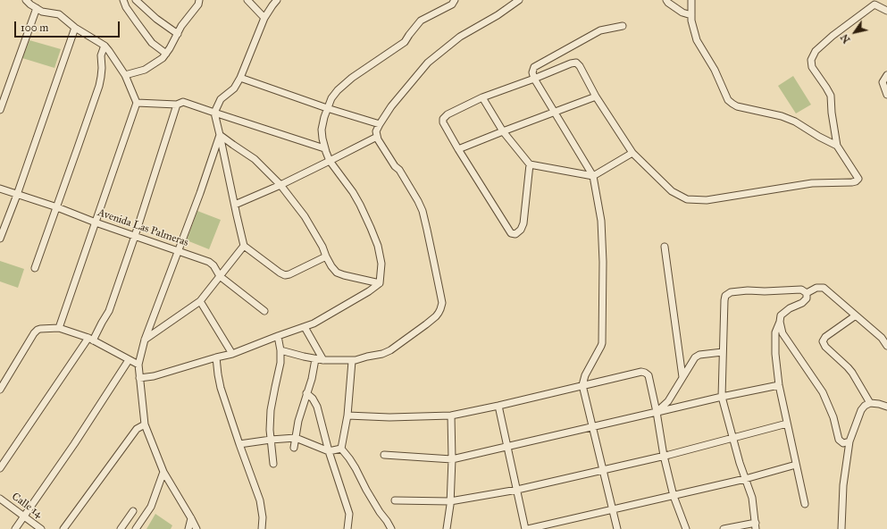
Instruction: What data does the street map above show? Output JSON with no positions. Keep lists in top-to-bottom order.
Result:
{
  "streets": {
    "street": ["Avenida Las Palmeras", "Calle 14"]
  },
  "scale_bar": "100 m",
  "north": "bottom left"
}
